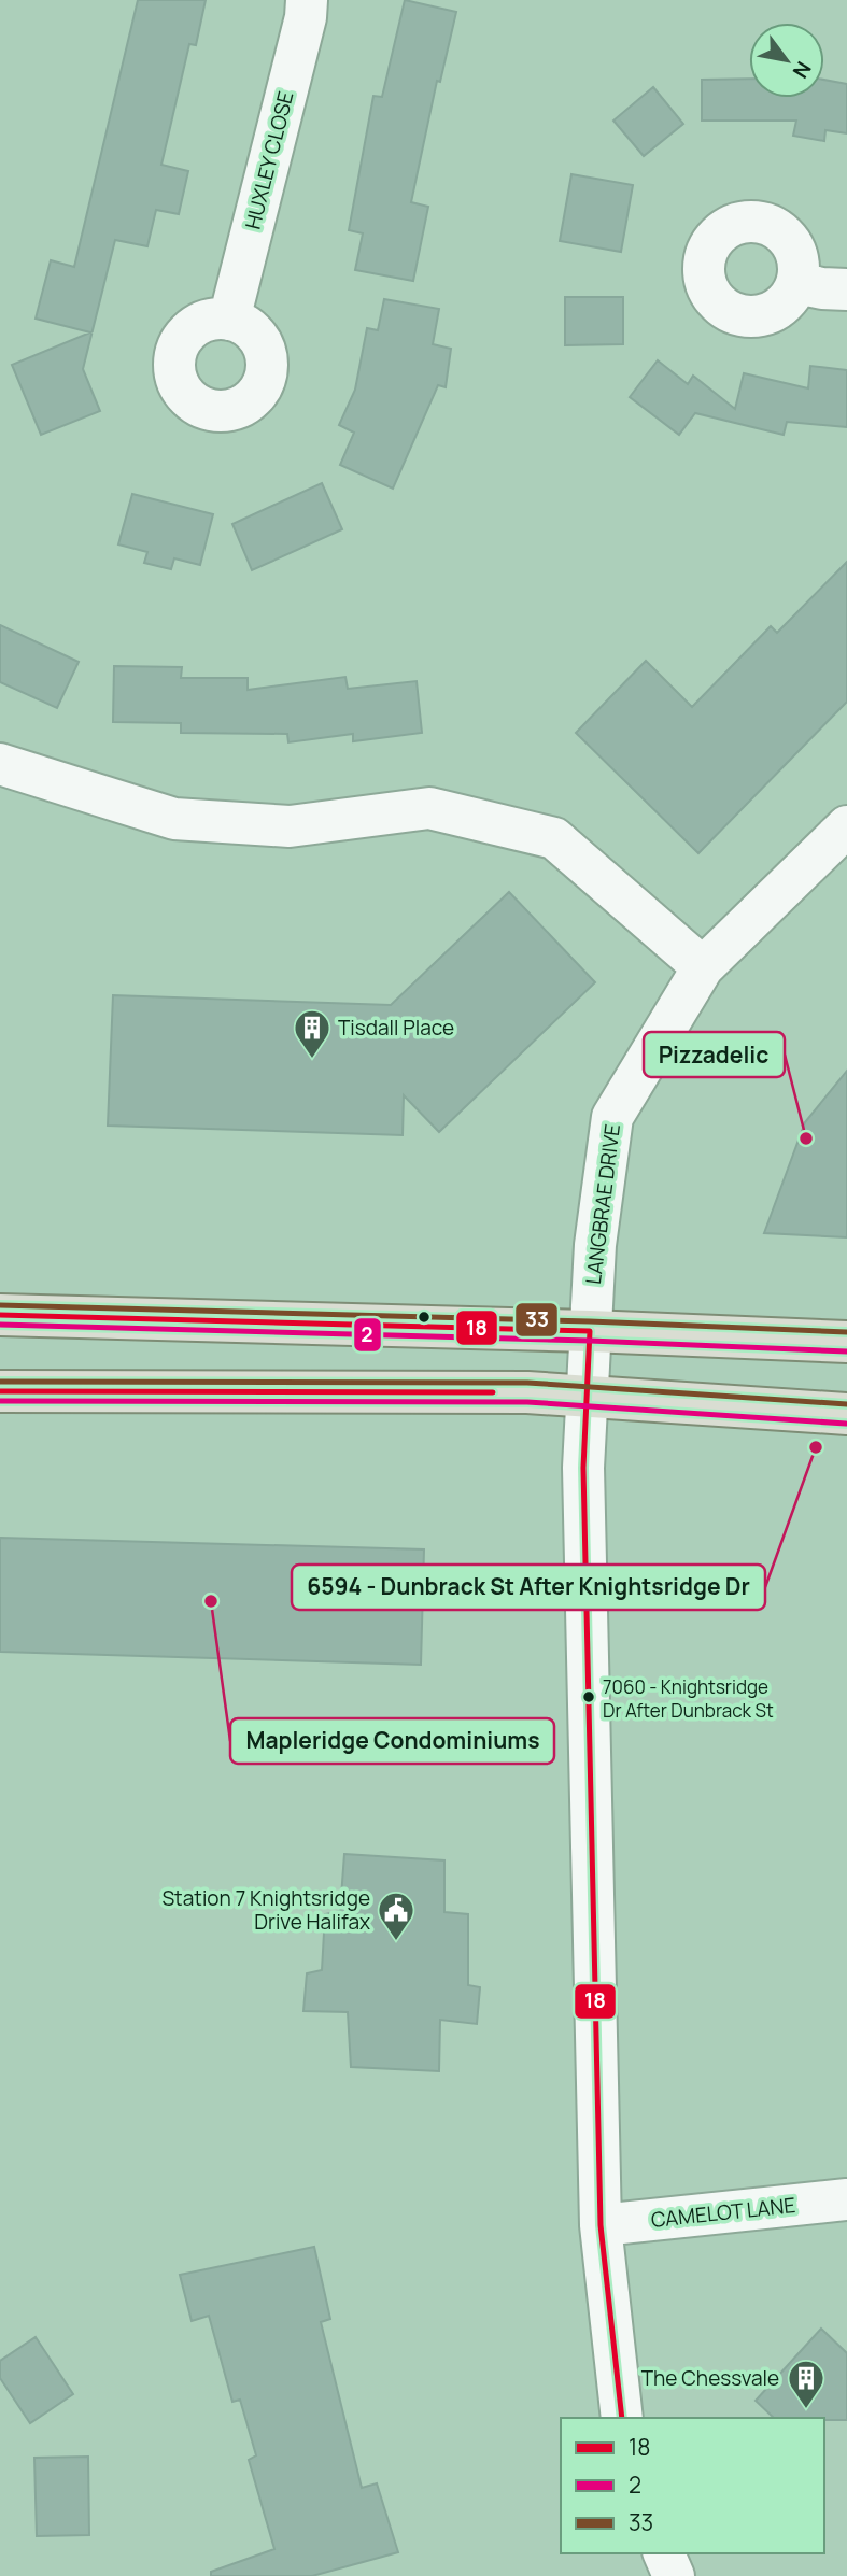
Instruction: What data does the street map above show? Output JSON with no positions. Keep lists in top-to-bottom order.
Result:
{
  "streets": {
    "street": ["HUXLEY CLOSE", "LANGBRAE DRIVE", "CAMELOT LANE"]
  },
  "crossings": [
    ["LANGBRAE DRIVE", "CAMELOT LANE"]
  ],
  "places": {
    "building": ["Tisdall Place", "The Chessvale"],
    "other": [
      "Pizzadelic",
      "6594 - Dunbrack St After Knightsridge Dr",
      "Mapleridge Condominiums",
      "7060 - Knightsridge Dr After Dunbrack St"
    ],
    "public building": ["Station 7 Knightsridge Drive Halifax"]
  },
  "lines": ["transit line 33", "transit line 18", "transit line 2"],
  "legend": ["18", "2", "33"],
  "north": "bottom right"
}
